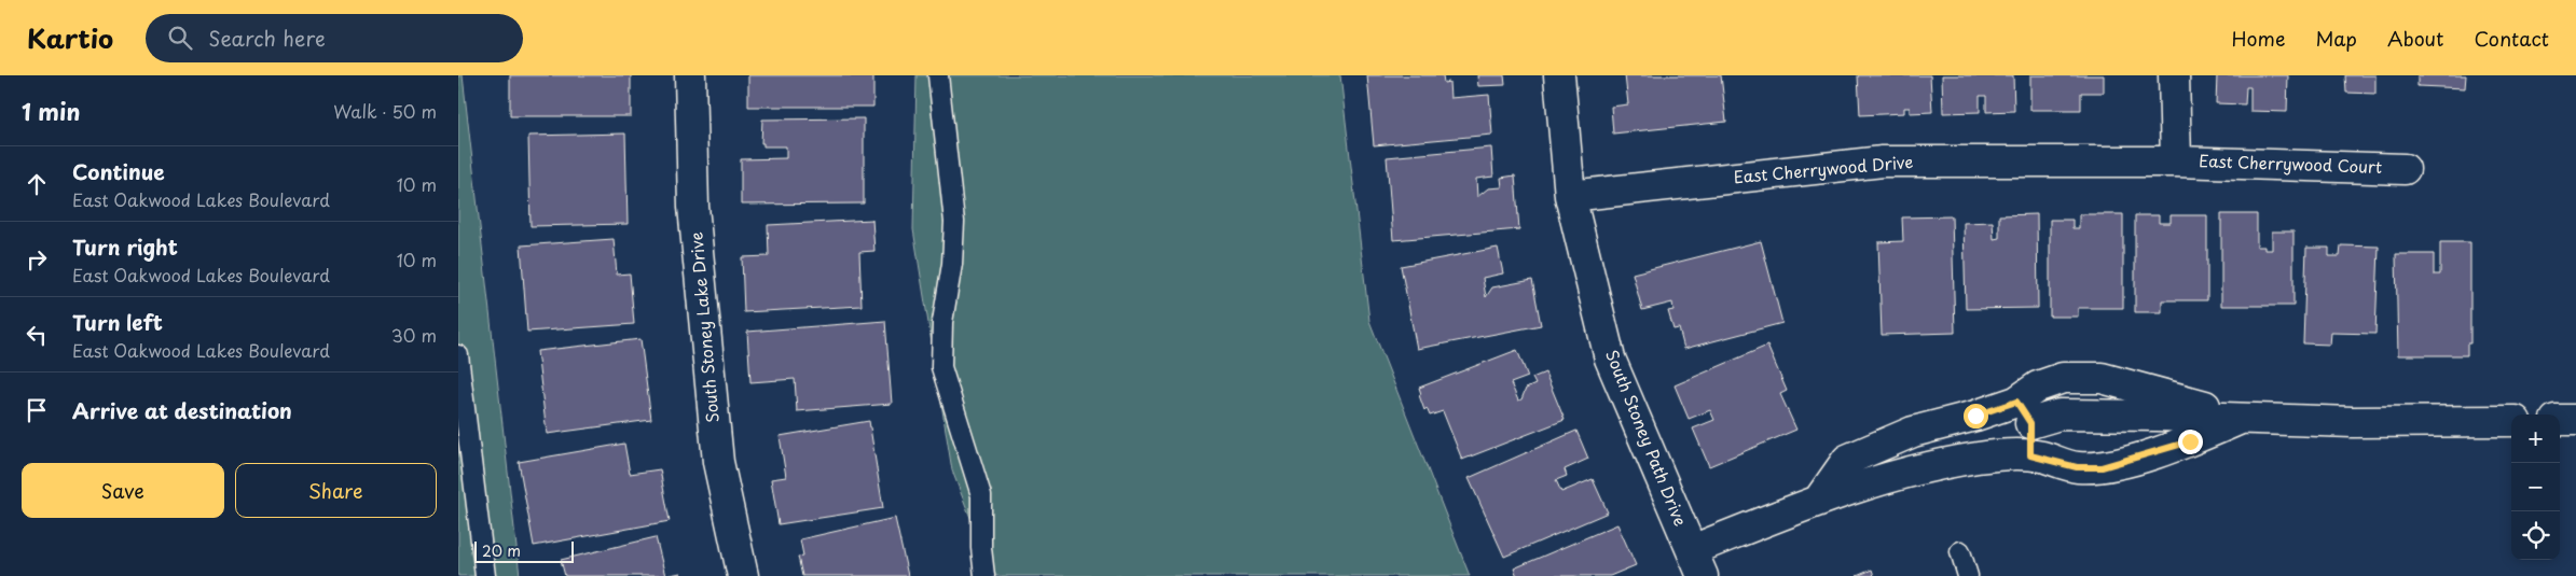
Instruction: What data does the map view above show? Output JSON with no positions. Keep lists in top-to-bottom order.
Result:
{
  "streets": {
    "street": [
      "East Cherrywood Court",
      "East Cherrywood Drive",
      "South Stoney Lake Drive",
      "South Stoney Path Drive"
    ]
  },
  "crossings": [
    ["East Cherrywood Court", "East Cherrywood Drive"],
    ["East Cherrywood Drive", "South Stoney Path Drive"]
  ],
  "scale_bar": "20 m",
  "page": {
    "header": "Kartio",
    "search": "Search here",
    "nav": [
      "Home",
      "Map",
      "About",
      "Contact"
    ],
    "heading": ["1 min", "Walk · 50 m"],
    "list": [
      ["Continue", "East Oakwood Lakes Boulevard", "10 m"],
      ["Turn right", "East Oakwood Lakes Boulevard", "10 m"],
      ["Turn left", "East Oakwood Lakes Boulevard", "30 m"],
      "Arrive at destination"
    ],
    "map_buttons": ["+", "−"],
    "buttons": ["Save", "Share"],
    "scale": "20 m"
  }
}
